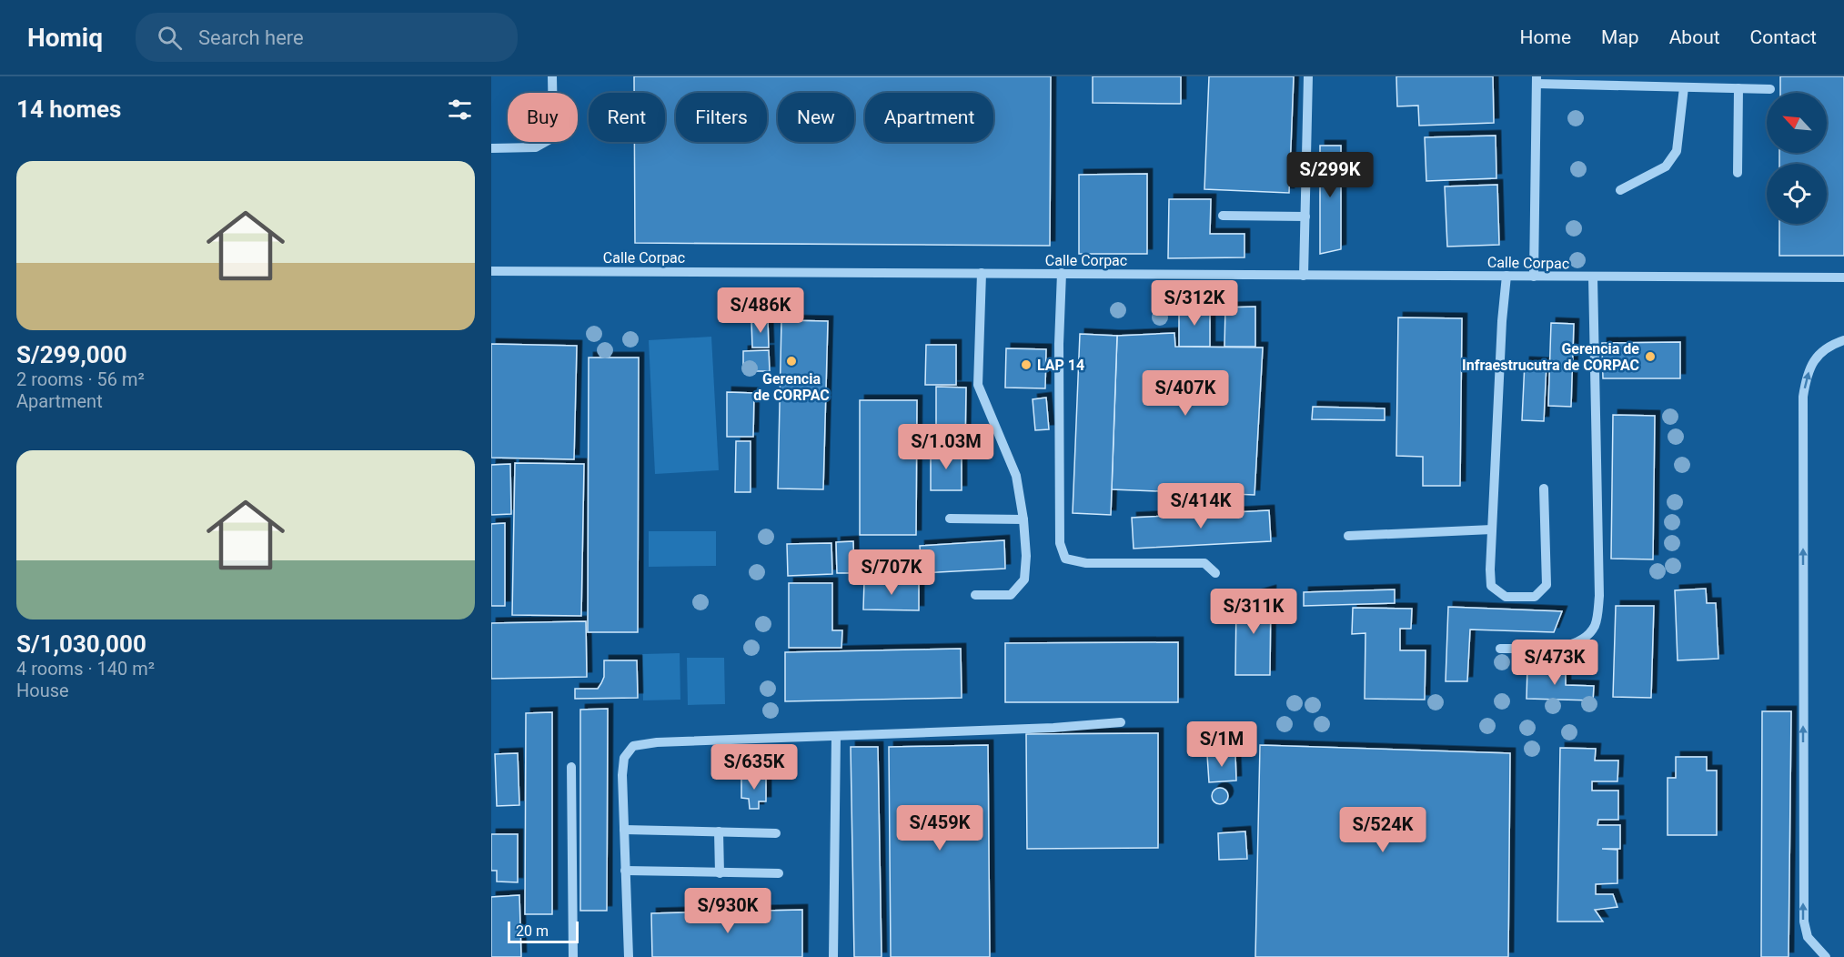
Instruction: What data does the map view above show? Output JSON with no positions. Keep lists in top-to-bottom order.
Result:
{
  "streets": {
    "lane": ["Calle Corpac"]
  },
  "places": ["Gerencia de Infraestrucutra de CORPAC", "Gerencia de CORPAC", "LAP 14"],
  "scale_bar": "20 m",
  "north": "top left",
  "page": {
    "header": "Homiq",
    "search": "Search here",
    "nav": [
      "Home",
      "Map",
      "About",
      "Contact"
    ],
    "heading": "14 homes",
    "chip": [
      "Buy",
      "Rent",
      "Filters",
      "New",
      "Apartment"
    ],
    "list": [
      {
        "name": "S/299,000",
        "note": "2 rooms · 56 m² · Apartment"
      },
      {
        "name": "S/1,030,000",
        "note": "4 rooms · 140 m² · House"
      }
    ],
    "price": [
      "S/299K",
      "S/312K",
      "S/486K",
      "S/407K",
      "S/1.03M",
      "S/414K",
      "S/707K",
      "S/311K",
      "S/473K",
      "S/1M",
      "S/635K",
      "S/459K",
      "S/524K",
      "S/930K"
    ],
    "scale": "20 m"
  }
}
